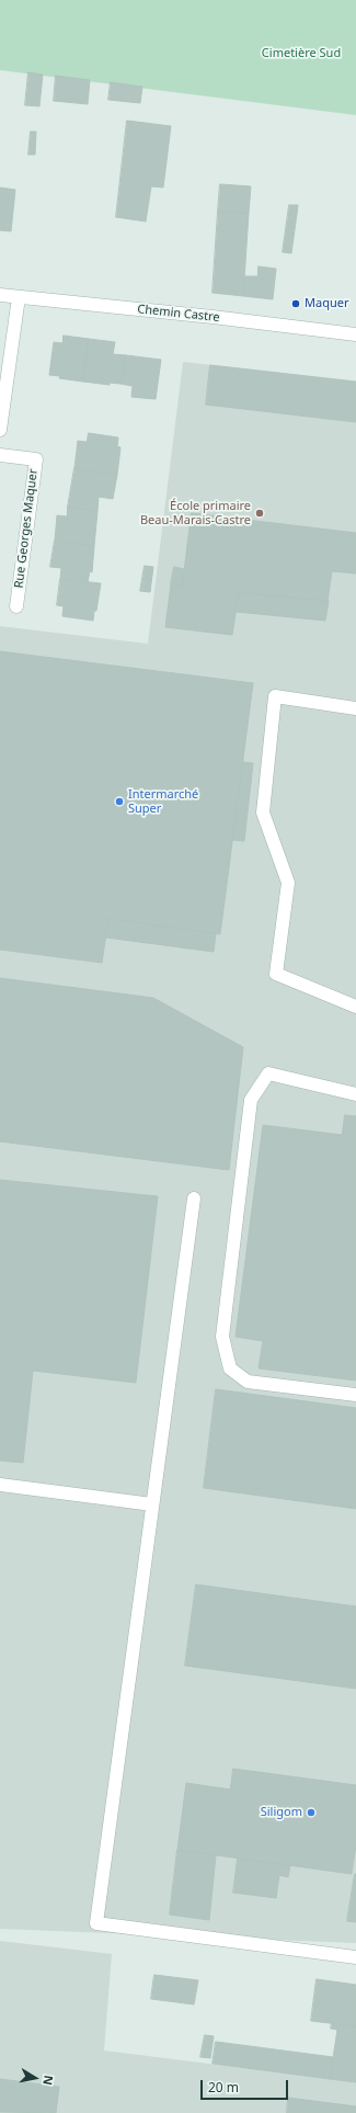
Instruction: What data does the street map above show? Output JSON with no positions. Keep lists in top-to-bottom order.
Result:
{
  "streets": {
    "street": ["Chemin Castre", "Rue Georges Maquer"]
  },
  "parks": ["Cimetière Sud"],
  "places": [
    "Maquer",
    "École primaire Beau-Marais-Castre",
    "Intermarché Super",
    "Siligom"
  ],
  "scale_bar": "20 m",
  "north": "right"
}
